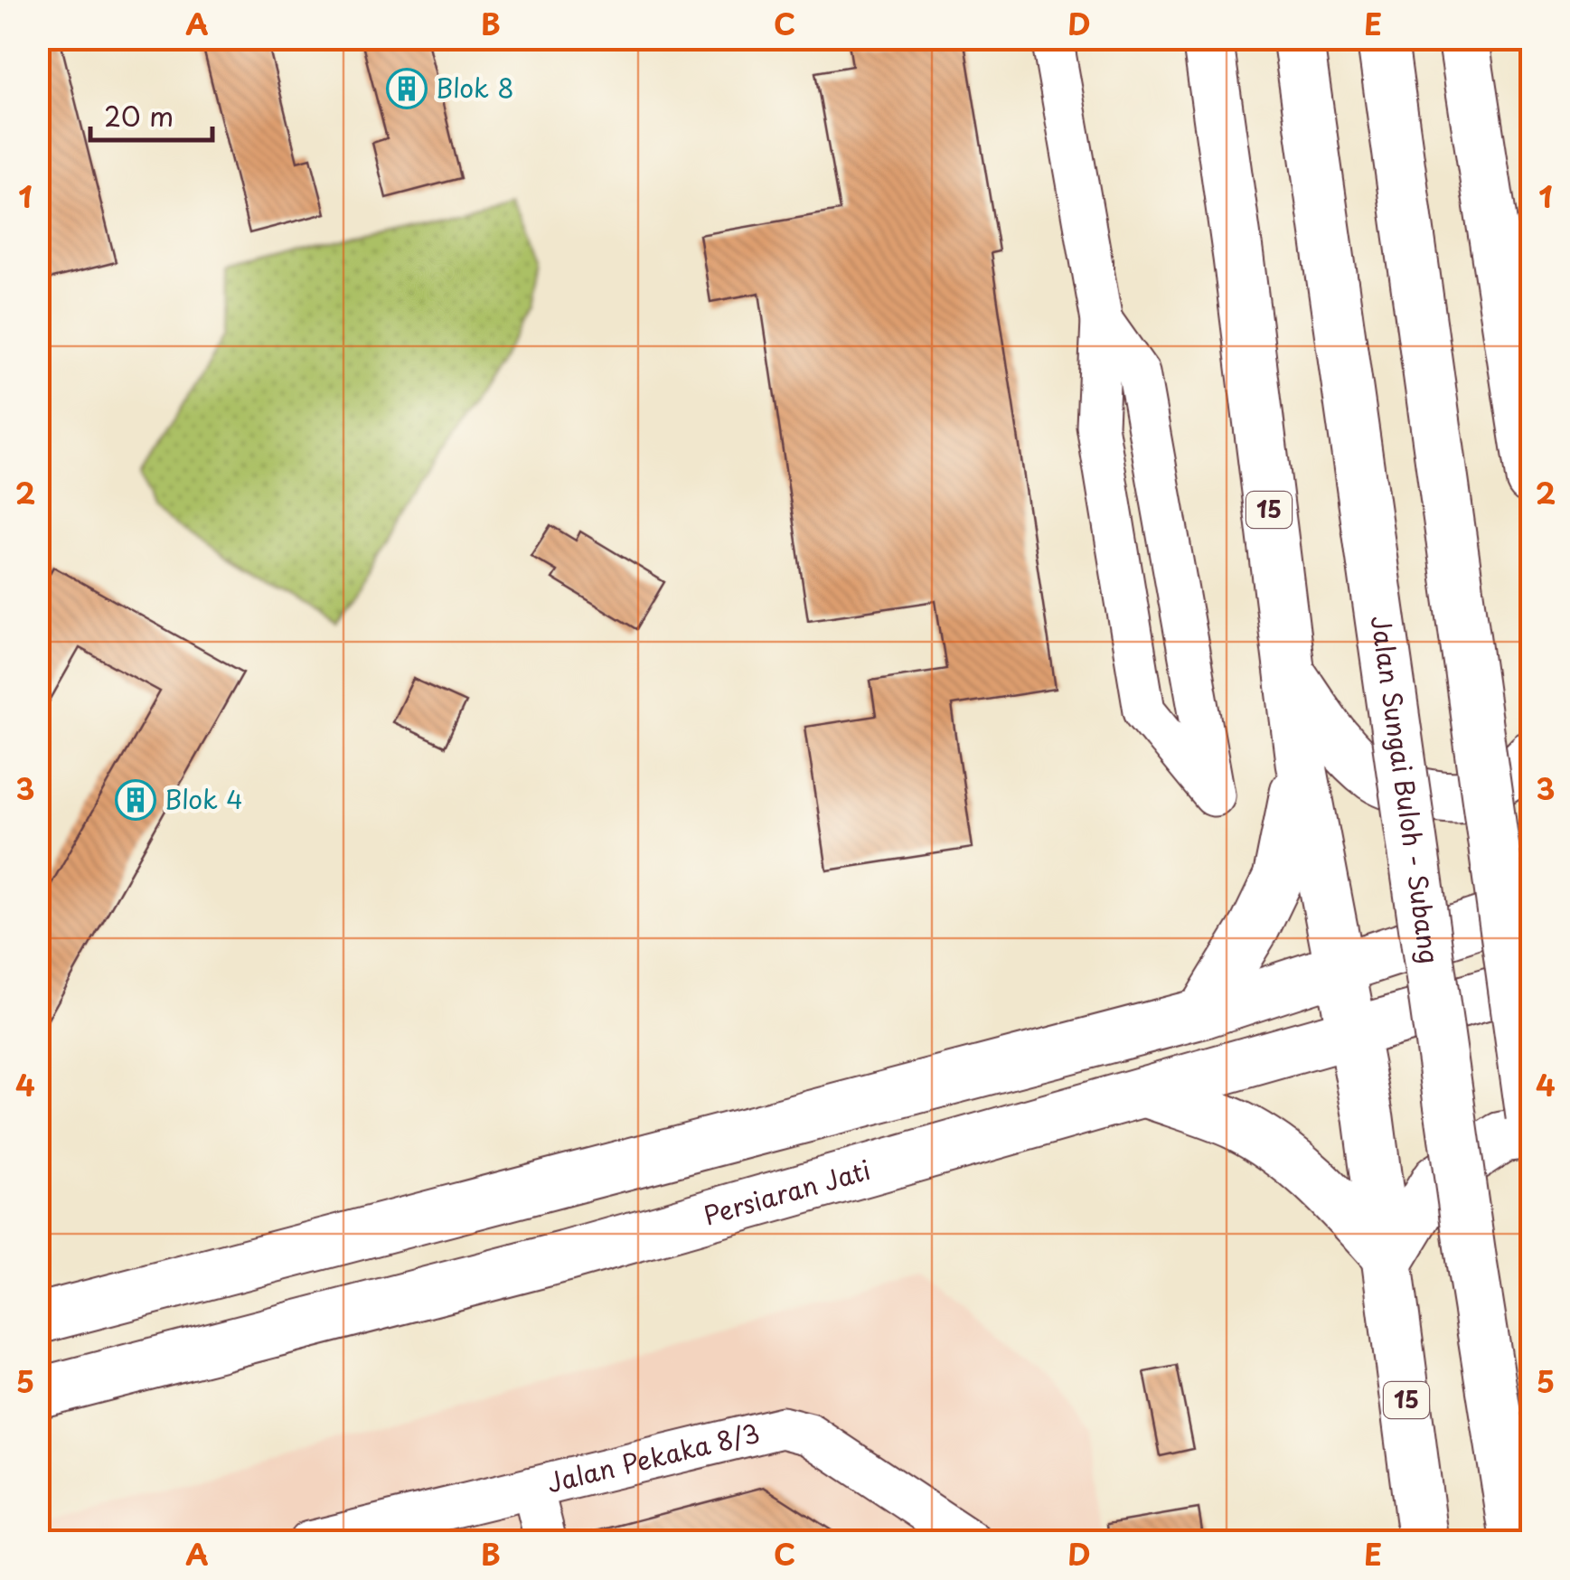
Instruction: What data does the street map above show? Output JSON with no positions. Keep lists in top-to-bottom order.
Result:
{
  "streets": {
    "main road": ["15", "Jalan Sungai Buloh - Subang", "Persiaran Jati"],
    "street": ["Jalan Pekaka 8/3"]
  },
  "crossings": [
    ["15", "Persiaran Jati"]
  ],
  "places": {
    "building": ["Blok 8", "Blok 4"]
  },
  "scale_bar": "20 m",
  "grid": {
    "columns": [
      "A",
      "B",
      "C",
      "D",
      "E"
    ],
    "rows": [
      "1",
      "2",
      "3",
      "4",
      "5"
    ]
  }
}
